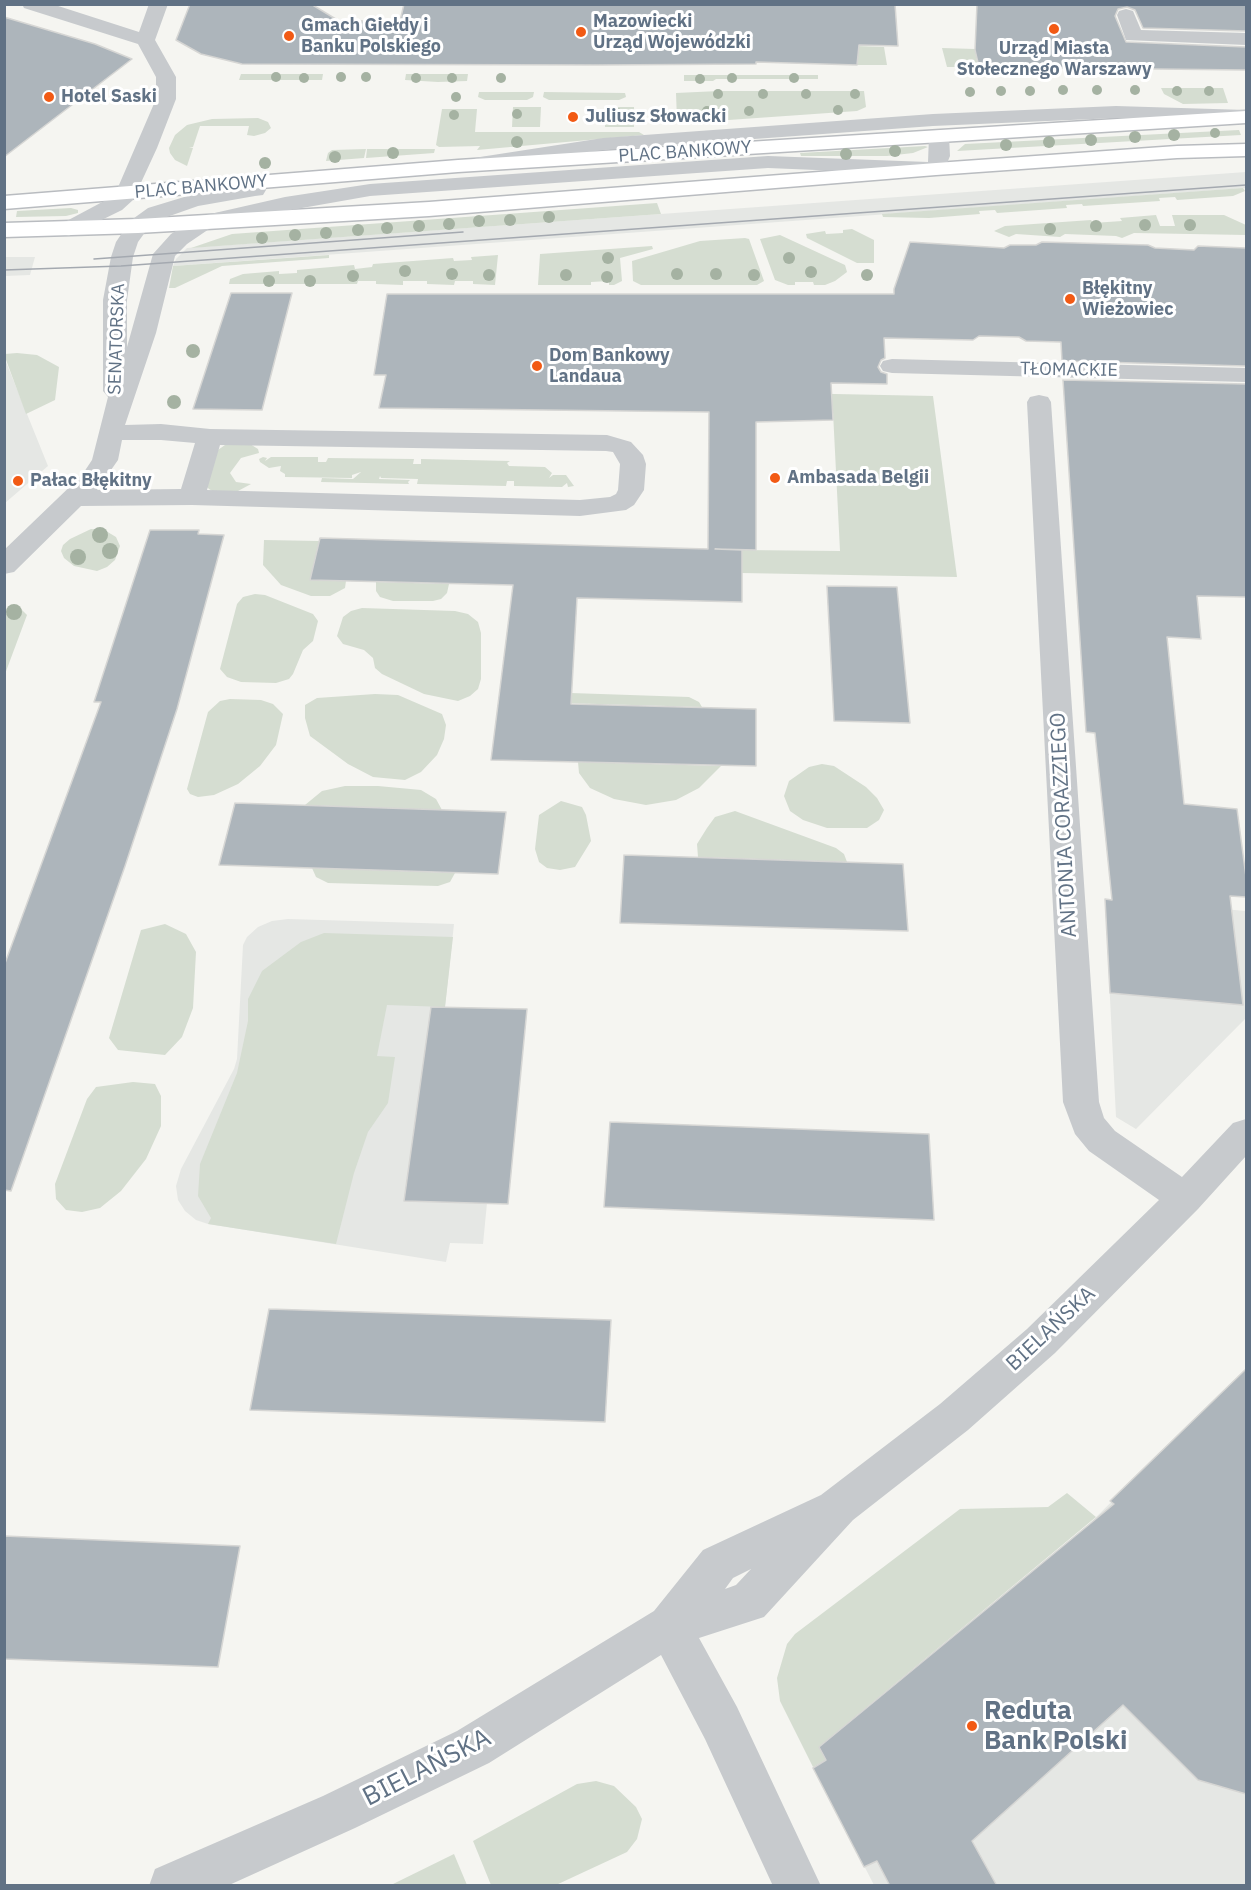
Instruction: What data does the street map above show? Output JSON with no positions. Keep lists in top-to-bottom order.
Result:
{
  "streets": {
    "main road": ["PLAC BANKOWY"],
    "street": [
      "SENATORSKA",
      "TŁOMACKIE",
      "ANTONIA CORAZZIEGO",
      "BIELAŃSKA"
    ]
  },
  "crossings": [
    ["PLAC BANKOWY", "SENATORSKA"],
    ["ANTONIA CORAZZIEGO", "BIELAŃSKA"]
  ],
  "places": [
    "Urząd Miasta Stołecznego Warszawy",
    "Mazowiecki Urząd Wojewódzki",
    "Gmach Giełdy i Banku Polskiego",
    "Hotel Saski",
    "Juliusz Słowacki",
    "Błękitny Wieżowiec",
    "Dom Bankowy Landaua",
    "Ambasada Belgii",
    "Pałac Błękitny",
    "Reduta Bank Polski"
  ]
}
